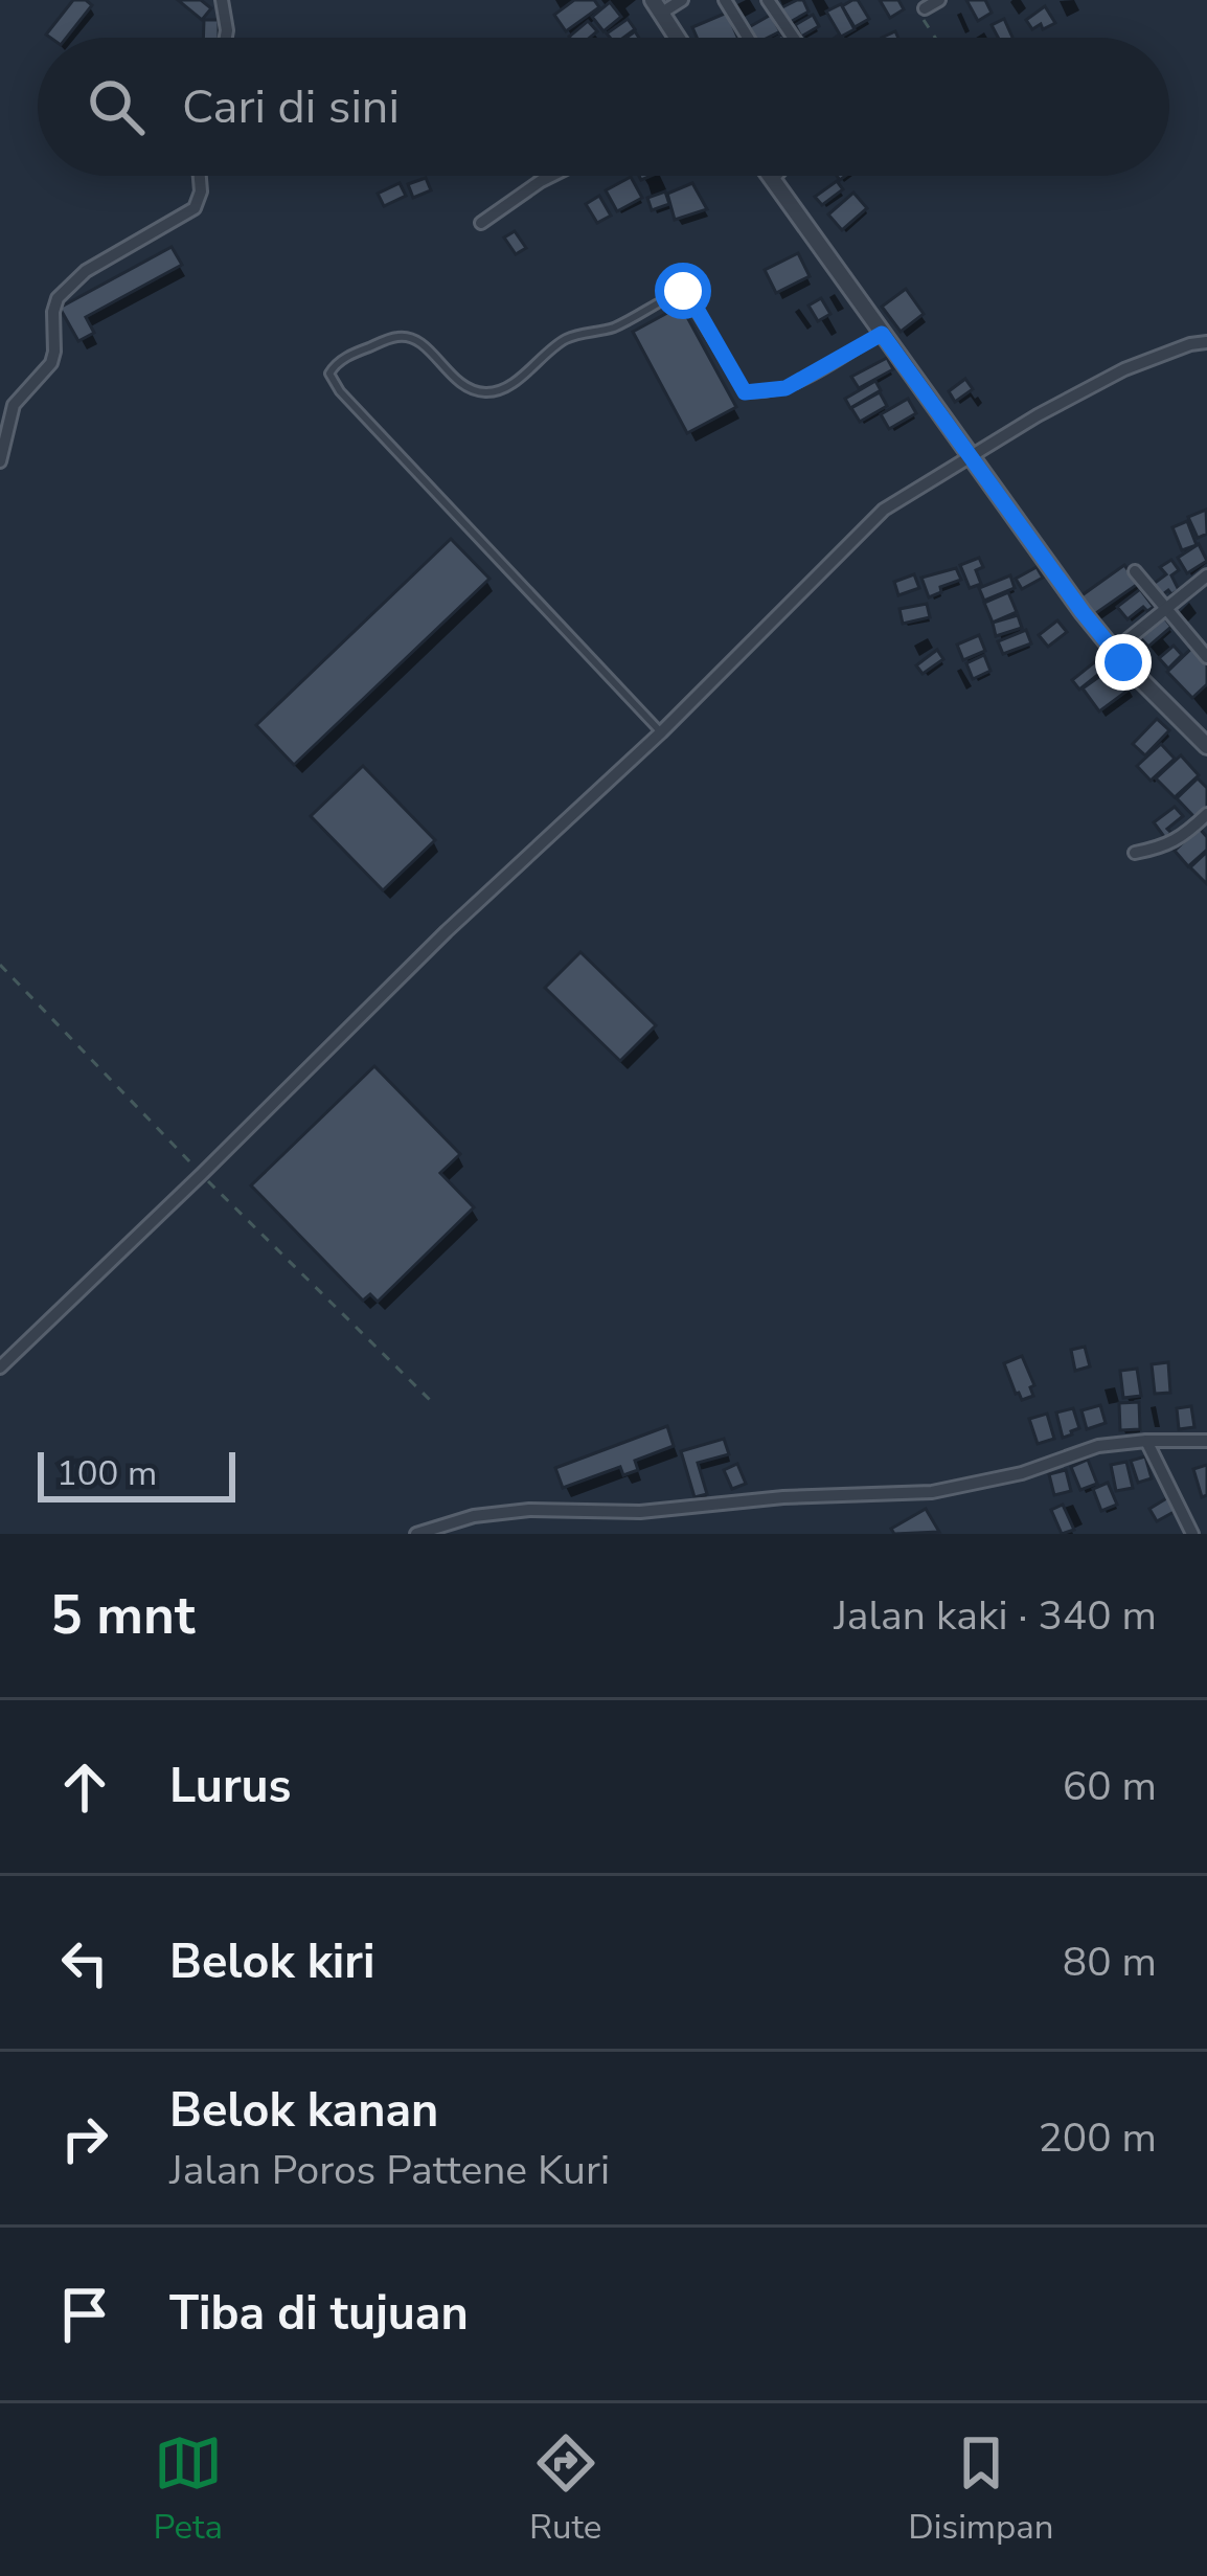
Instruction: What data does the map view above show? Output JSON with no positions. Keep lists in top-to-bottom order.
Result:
{
  "scale_bar": "100 m",
  "page": {
    "search": "Cari di sini",
    "scale": "100 m",
    "heading": ["5 mnt", "Jalan kaki · 340 m"],
    "list": [
      ["Lurus", "60 m"],
      ["Belok kiri", "80 m"],
      ["Belok kanan", "Jalan Poros Pattene Kuri", "200 m"],
      "Tiba di tujuan"
    ],
    "nav": ["Peta", "Rute", "Disimpan"]
  }
}
